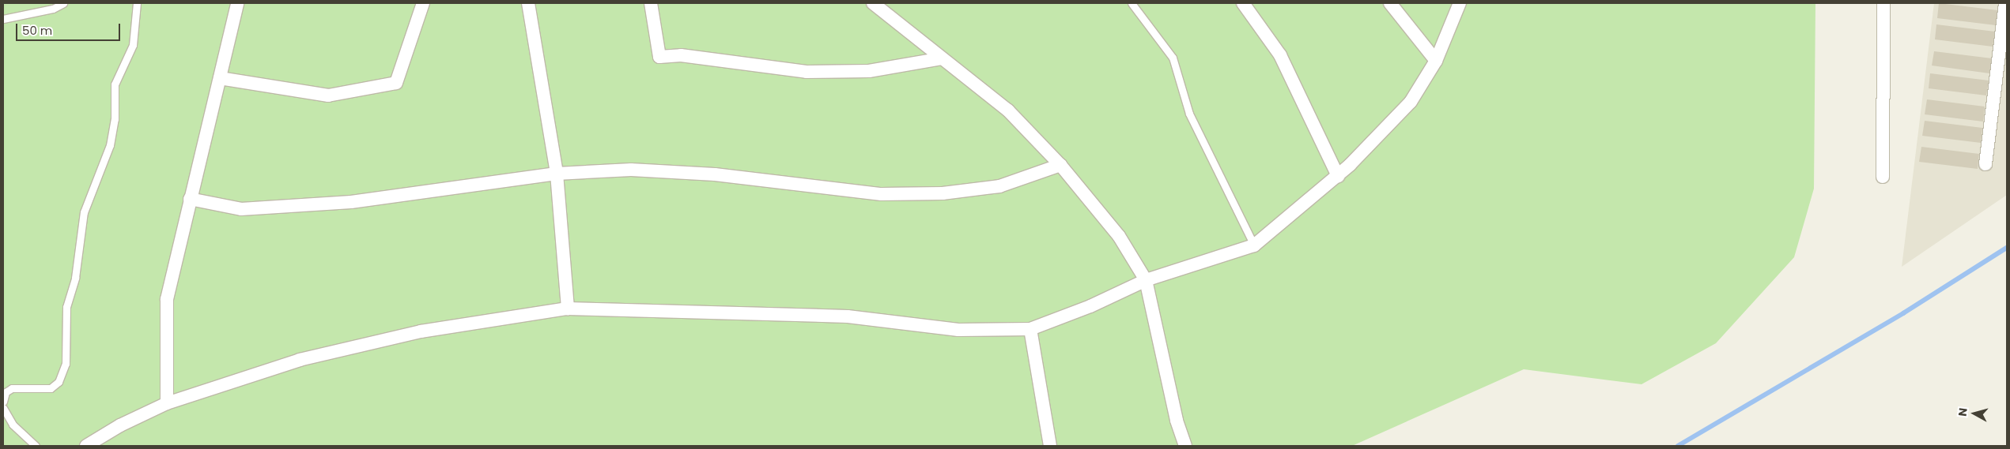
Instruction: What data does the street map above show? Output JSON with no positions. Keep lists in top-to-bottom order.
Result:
{
  "scale_bar": "50 m",
  "north": "left"
}
